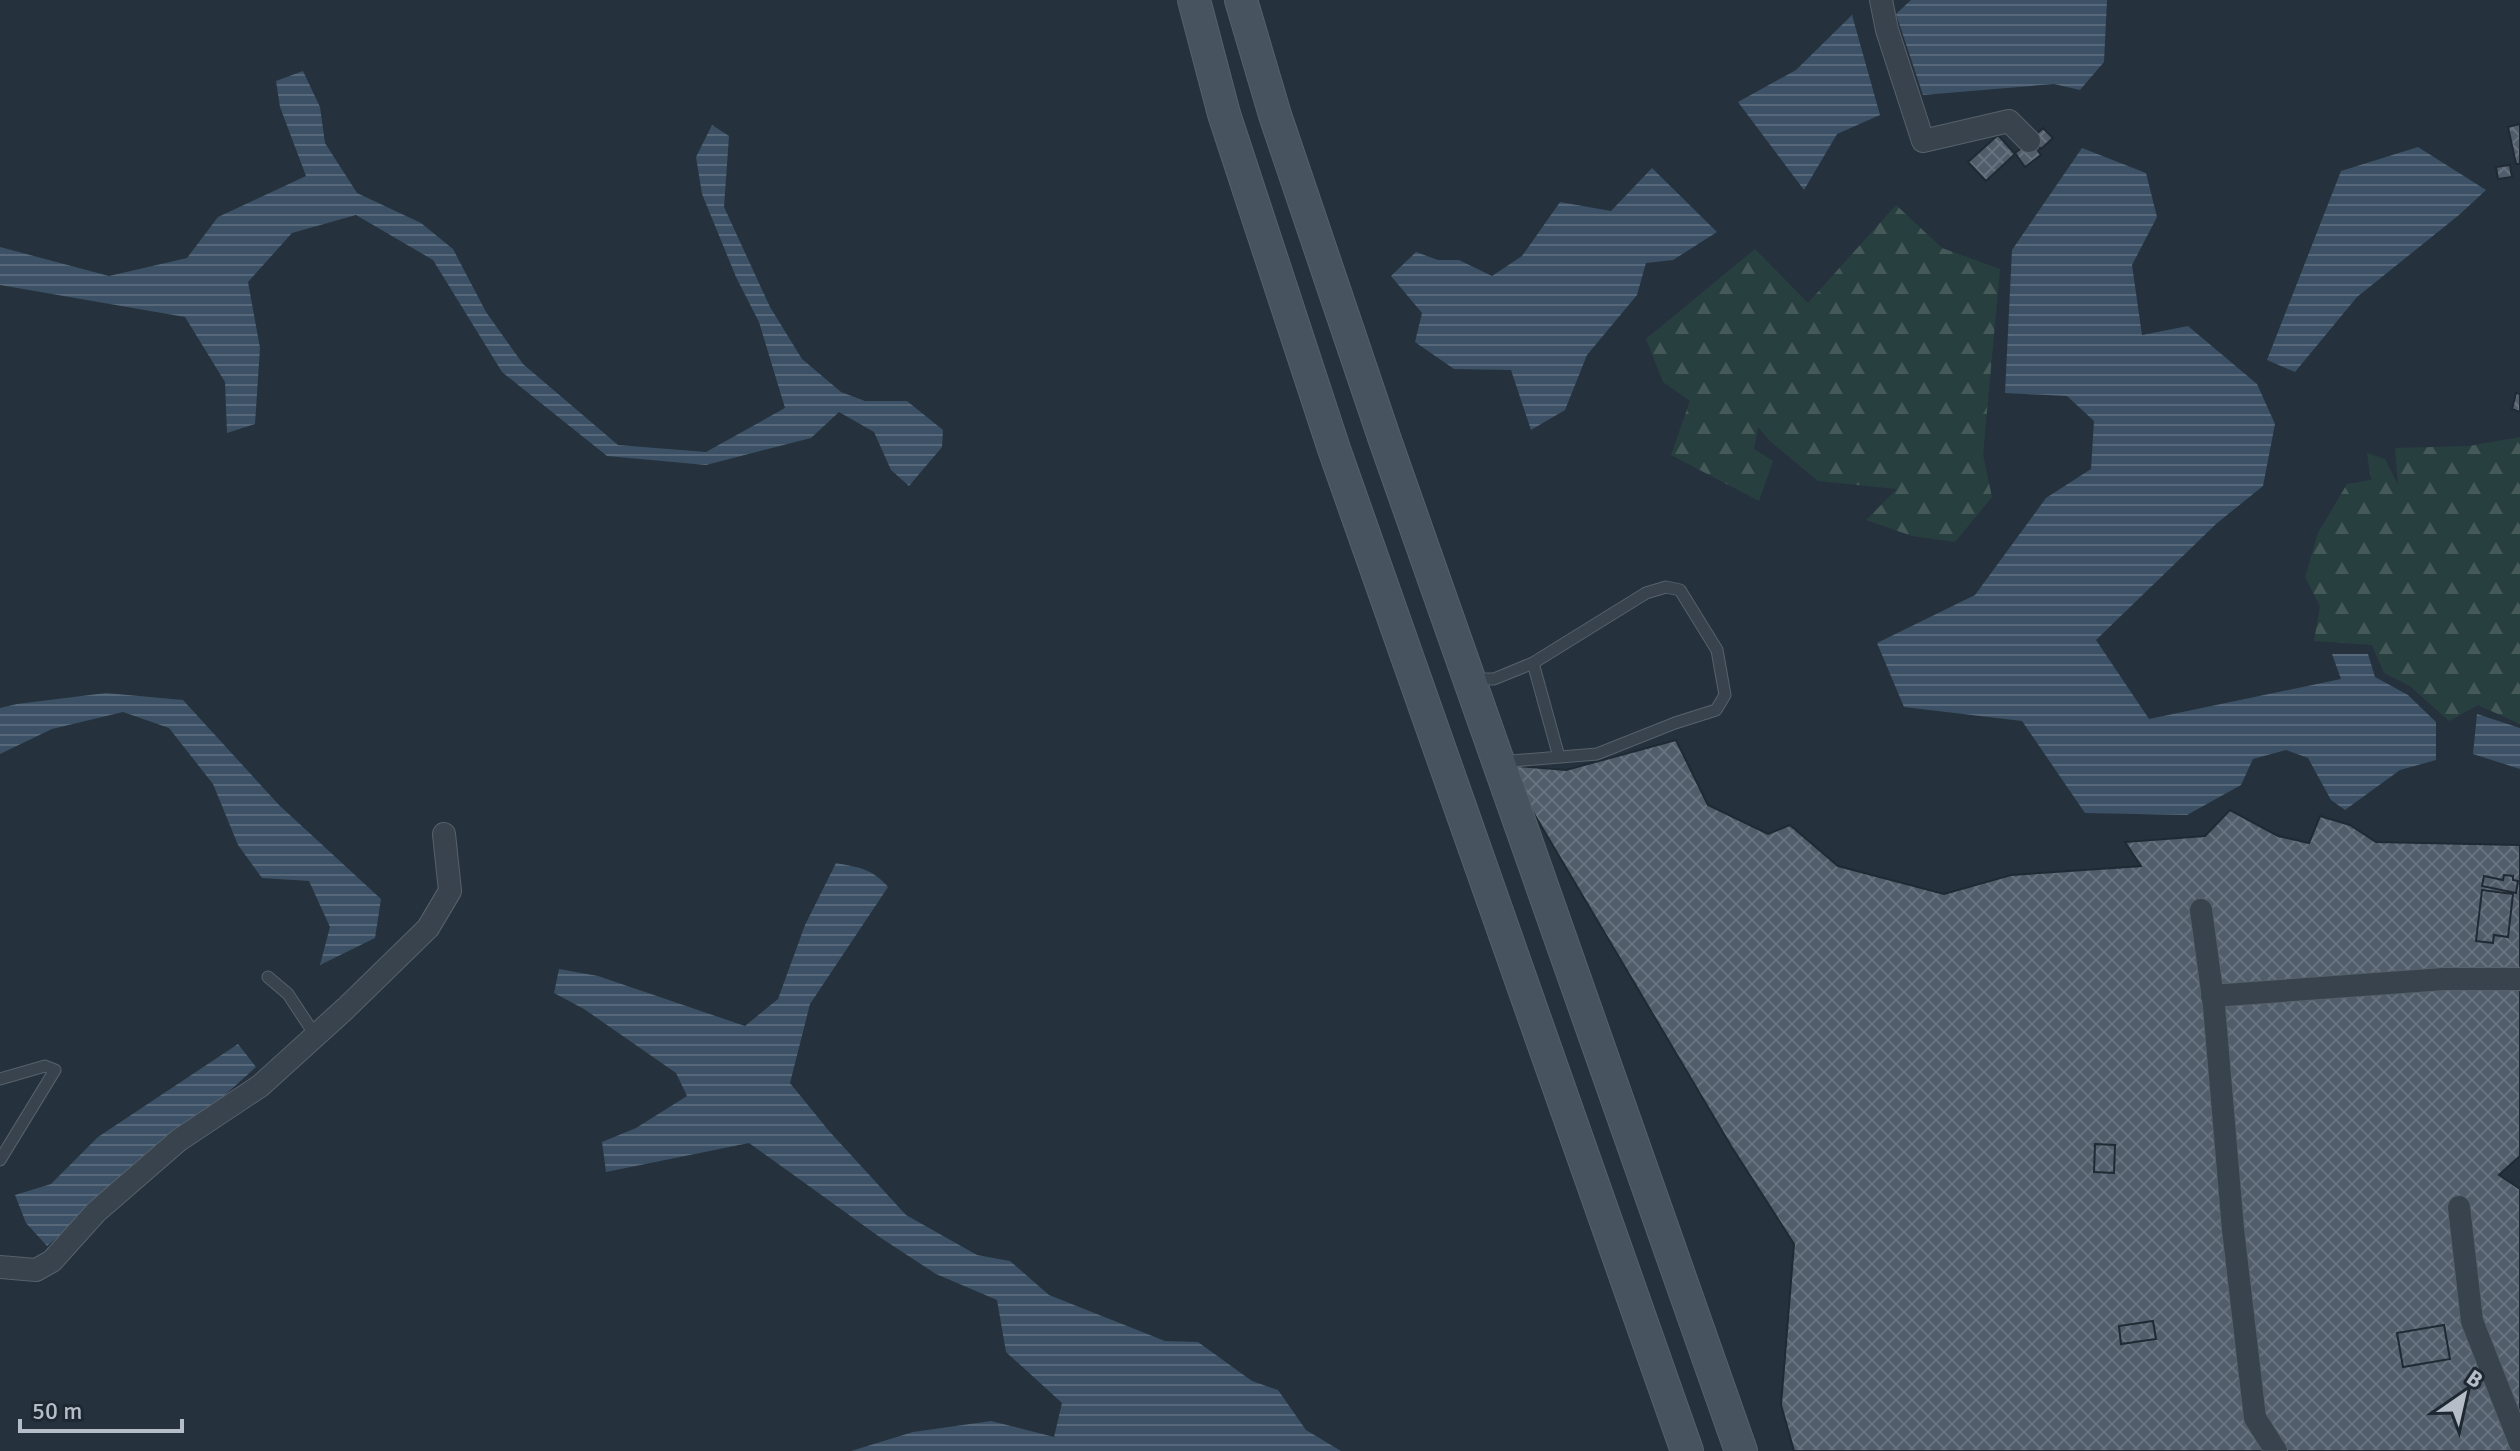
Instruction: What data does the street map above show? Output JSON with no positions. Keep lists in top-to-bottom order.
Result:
{
  "scale_bar": "50 m",
  "north": "top right"
}
